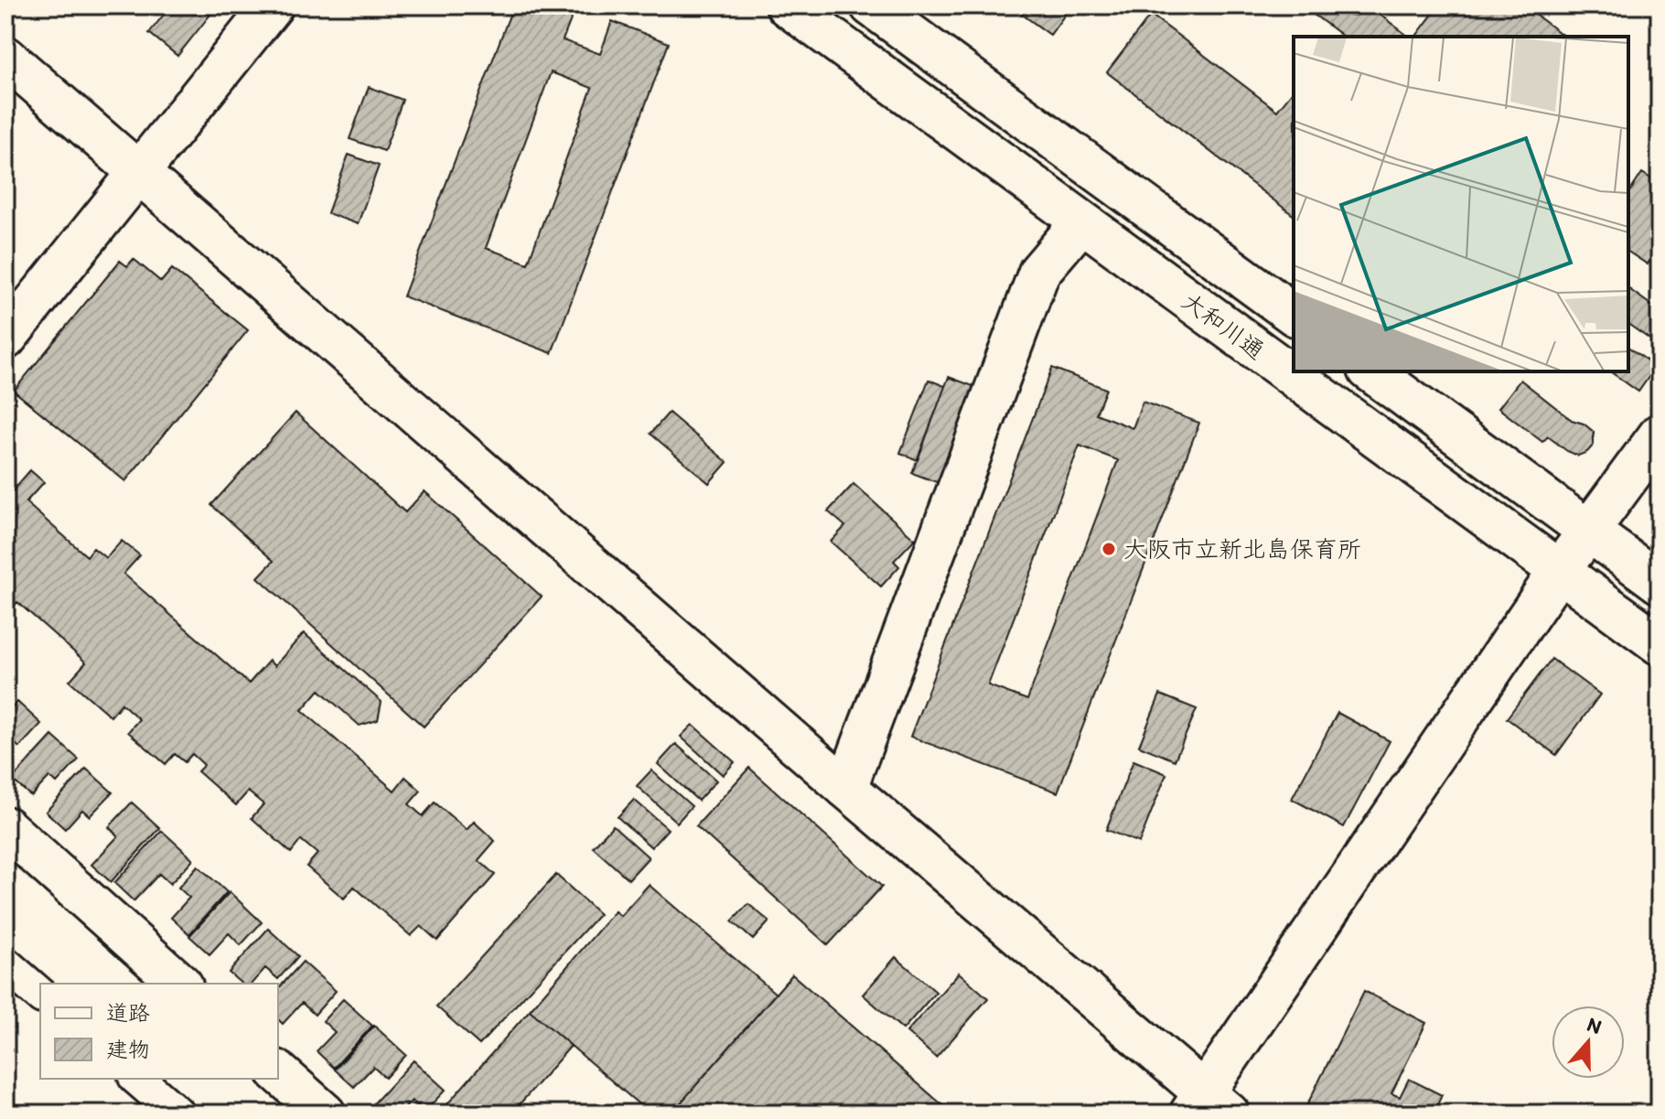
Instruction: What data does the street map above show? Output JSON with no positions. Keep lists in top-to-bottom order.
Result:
{
  "streets": {
    "street": ["大和川通"]
  },
  "places": ["大阪市立新北島保育所"],
  "legend": ["道路", "建物"],
  "north": "top"
}
